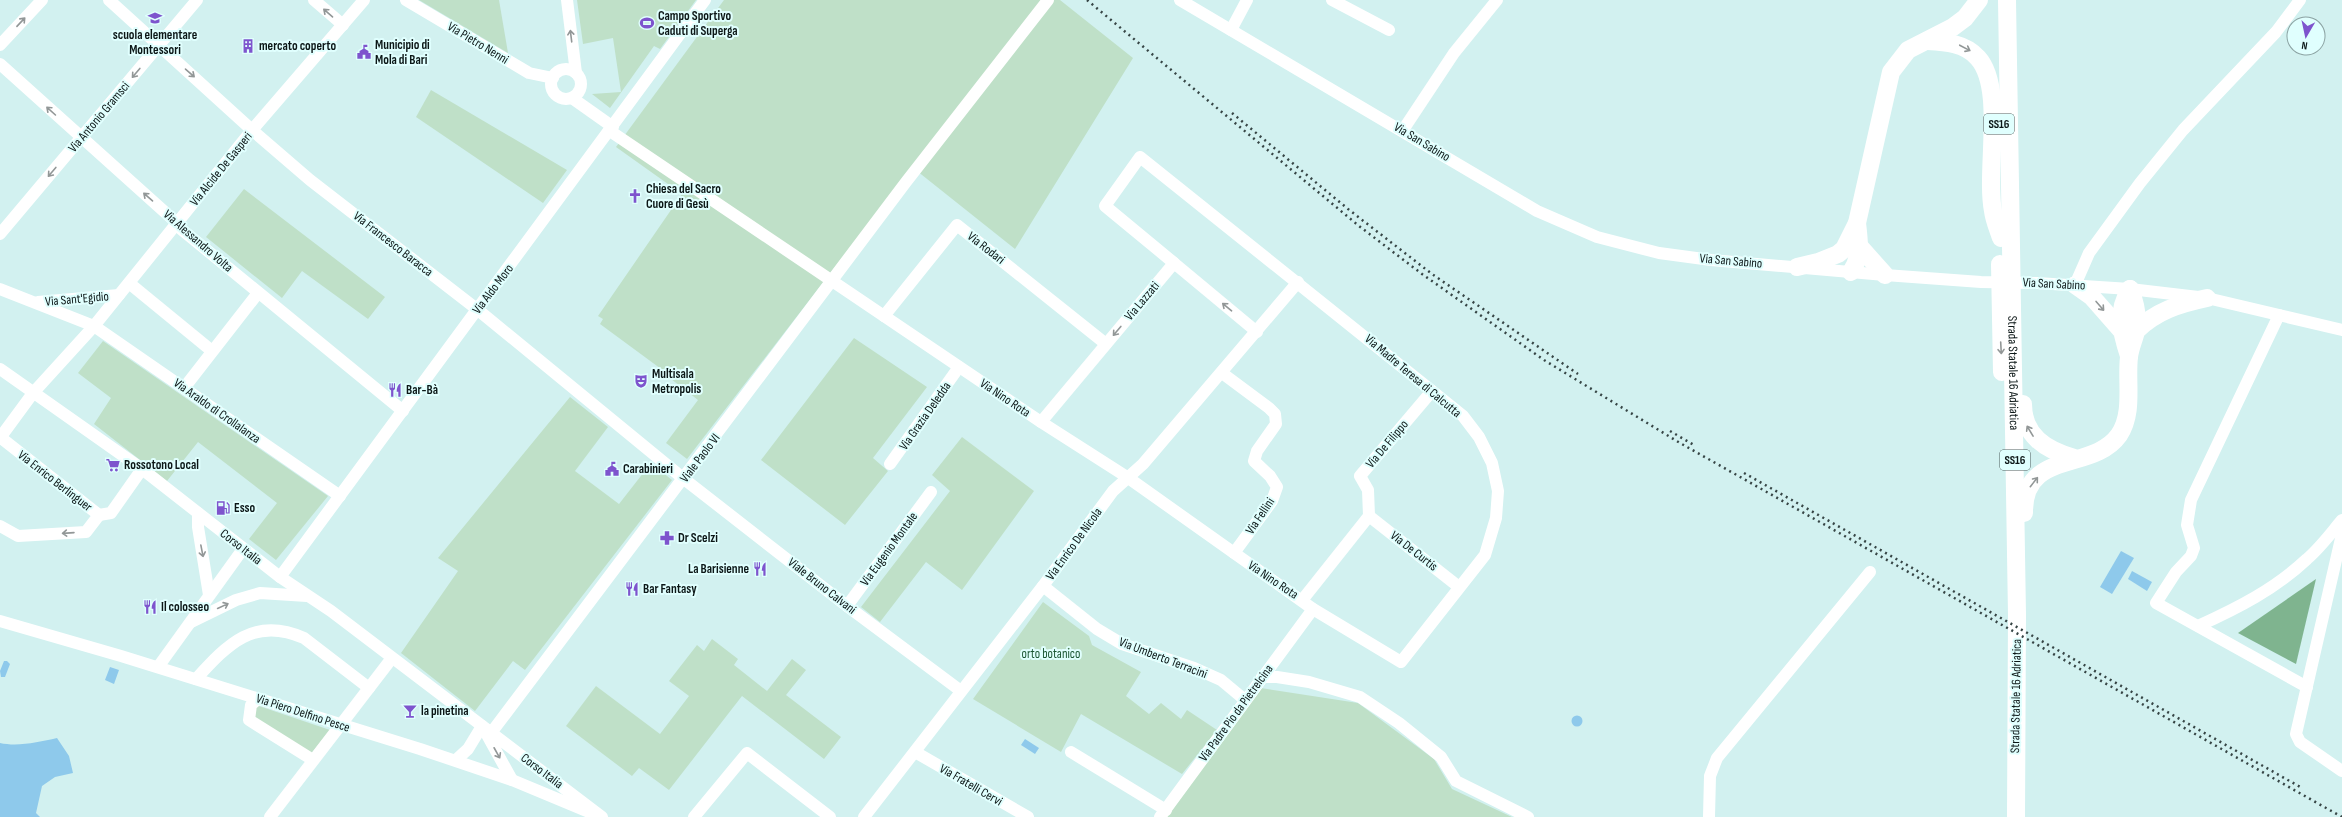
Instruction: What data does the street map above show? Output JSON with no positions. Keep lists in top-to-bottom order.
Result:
{
  "streets": {
    "highway": ["SS16", "Strada Statale 16 Adriatica"],
    "street": [
      "Via Pietro Nenni",
      "Via Antonio Gramsci",
      "Via San Sabino",
      "Via Alcide De Gasperi",
      "Via Alessandro Volta",
      "Via Francesco Baracca",
      "Via Rodari",
      "Via Aldo Moro",
      "Via Sant'Egidio",
      "Via Lazzati",
      "Via Madre Teresa di Calcutta",
      "Via Nino Rota",
      "Via Araldo di Crollalanza",
      "Via Grazia Deledda",
      "Via De Filippo",
      "Viale Paolo VI",
      "Via Enrico Berlinguer",
      "Via Fellini",
      "Via Enrico De Nicola",
      "Corso Italia",
      "Via Eugenio Montale",
      "Via De Curtis",
      "Viale Bruno Calvani",
      "Via Umberto Terracini",
      "Via Piero Delfino Pesce",
      "Via Padre Pio da Pietrelcina",
      "Via Fratelli Cervi"
    ]
  },
  "crossings": [
    ["Via Pietro Nenni", "Via Nino Rota"],
    ["Via Antonio Gramsci", "Via Alessandro Volta"],
    ["Via Antonio Gramsci", "Via Francesco Baracca"],
    ["Via Alcide De Gasperi", "Via Alessandro Volta"],
    ["Via Alcide De Gasperi", "Via Francesco Baracca"],
    ["Via Alcide De Gasperi", "Via Sant'Egidio"],
    ["Via Alcide De Gasperi", "Via Araldo di Crollalanza"],
    ["Via Alcide De Gasperi", "Via Enrico Berlinguer"],
    ["Via Alcide De Gasperi", "Corso Italia"],
    ["Via Alessandro Volta", "Via Aldo Moro"],
    ["Via Francesco Baracca", "Via Aldo Moro"],
    ["Via Francesco Baracca", "Viale Paolo VI"],
    ["Via Francesco Baracca", "Viale Bruno Calvani"],
    ["Via Rodari", "Via Lazzati"],
    ["Via Rodari", "Via Nino Rota"],
    ["Via Aldo Moro", "Via Nino Rota"],
    ["Via Aldo Moro", "Via Araldo di Crollalanza"],
    ["Via Aldo Moro", "Corso Italia"],
    ["Via Sant'Egidio", "Via Araldo di Crollalanza"],
    ["Via Lazzati", "Via Madre Teresa di Calcutta"],
    ["Via Lazzati", "Via Nino Rota"],
    ["Via Madre Teresa di Calcutta", "Via Nino Rota"],
    ["Via Madre Teresa di Calcutta", "Via De Filippo"],
    ["Via Madre Teresa di Calcutta", "Via Enrico De Nicola"],
    ["Via Madre Teresa di Calcutta", "Via De Curtis"],
    ["Via Nino Rota", "Via Grazia Deledda"],
    ["Via Nino Rota", "Viale Paolo VI"],
    ["Via Nino Rota", "Via Fellini"],
    ["Via Nino Rota", "Via Enrico De Nicola"],
    ["Via Nino Rota", "Via Padre Pio da Pietrelcina"],
    ["Via De Filippo", "Via De Curtis"],
    ["Viale Paolo VI", "Corso Italia"],
    ["Viale Paolo VI", "Viale Bruno Calvani"],
    ["Viale Paolo VI", "Via Piero Delfino Pesce"],
    ["Via Fellini", "Via Enrico De Nicola"],
    ["Via Enrico De Nicola", "Viale Bruno Calvani"],
    ["Via Enrico De Nicola", "Via Umberto Terracini"],
    ["Via Enrico De Nicola", "Via Fratelli Cervi"],
    ["Corso Italia", "Via Piero Delfino Pesce"],
    ["Via Eugenio Montale", "Viale Bruno Calvani"],
    ["Via Umberto Terracini", "Via Padre Pio da Pietrelcina"]
  ],
  "one_way": [
    "Via Antonio Gramsci",
    "Via Alessandro Volta",
    "Via Lazzati",
    "Via Enrico Berlinguer"
  ],
  "parks": ["orto botanico"],
  "places": {
    "school or university": ["scuola elementare Montessori"],
    "sports": ["Campo Sportivo Caduti di Superga"],
    "building": ["mercato coperto"],
    "public building": ["Municipio di Mola di Bari", "Carabinieri"],
    "church": ["Chiesa del Sacro Cuore di Gesù"],
    "theatre": ["Multisala Metropolis"],
    "restaurant": [
      "Bar-Bà",
      "La Barisienne",
      "Bar Fantasy",
      "Il colosseo"
    ],
    "supermarket": ["Rossotono Local"],
    "fuel station": ["Esso"],
    "pharmacy": ["Dr Scelzi"],
    "bar": ["la pinetina"]
  },
  "north": "bottom"
}
